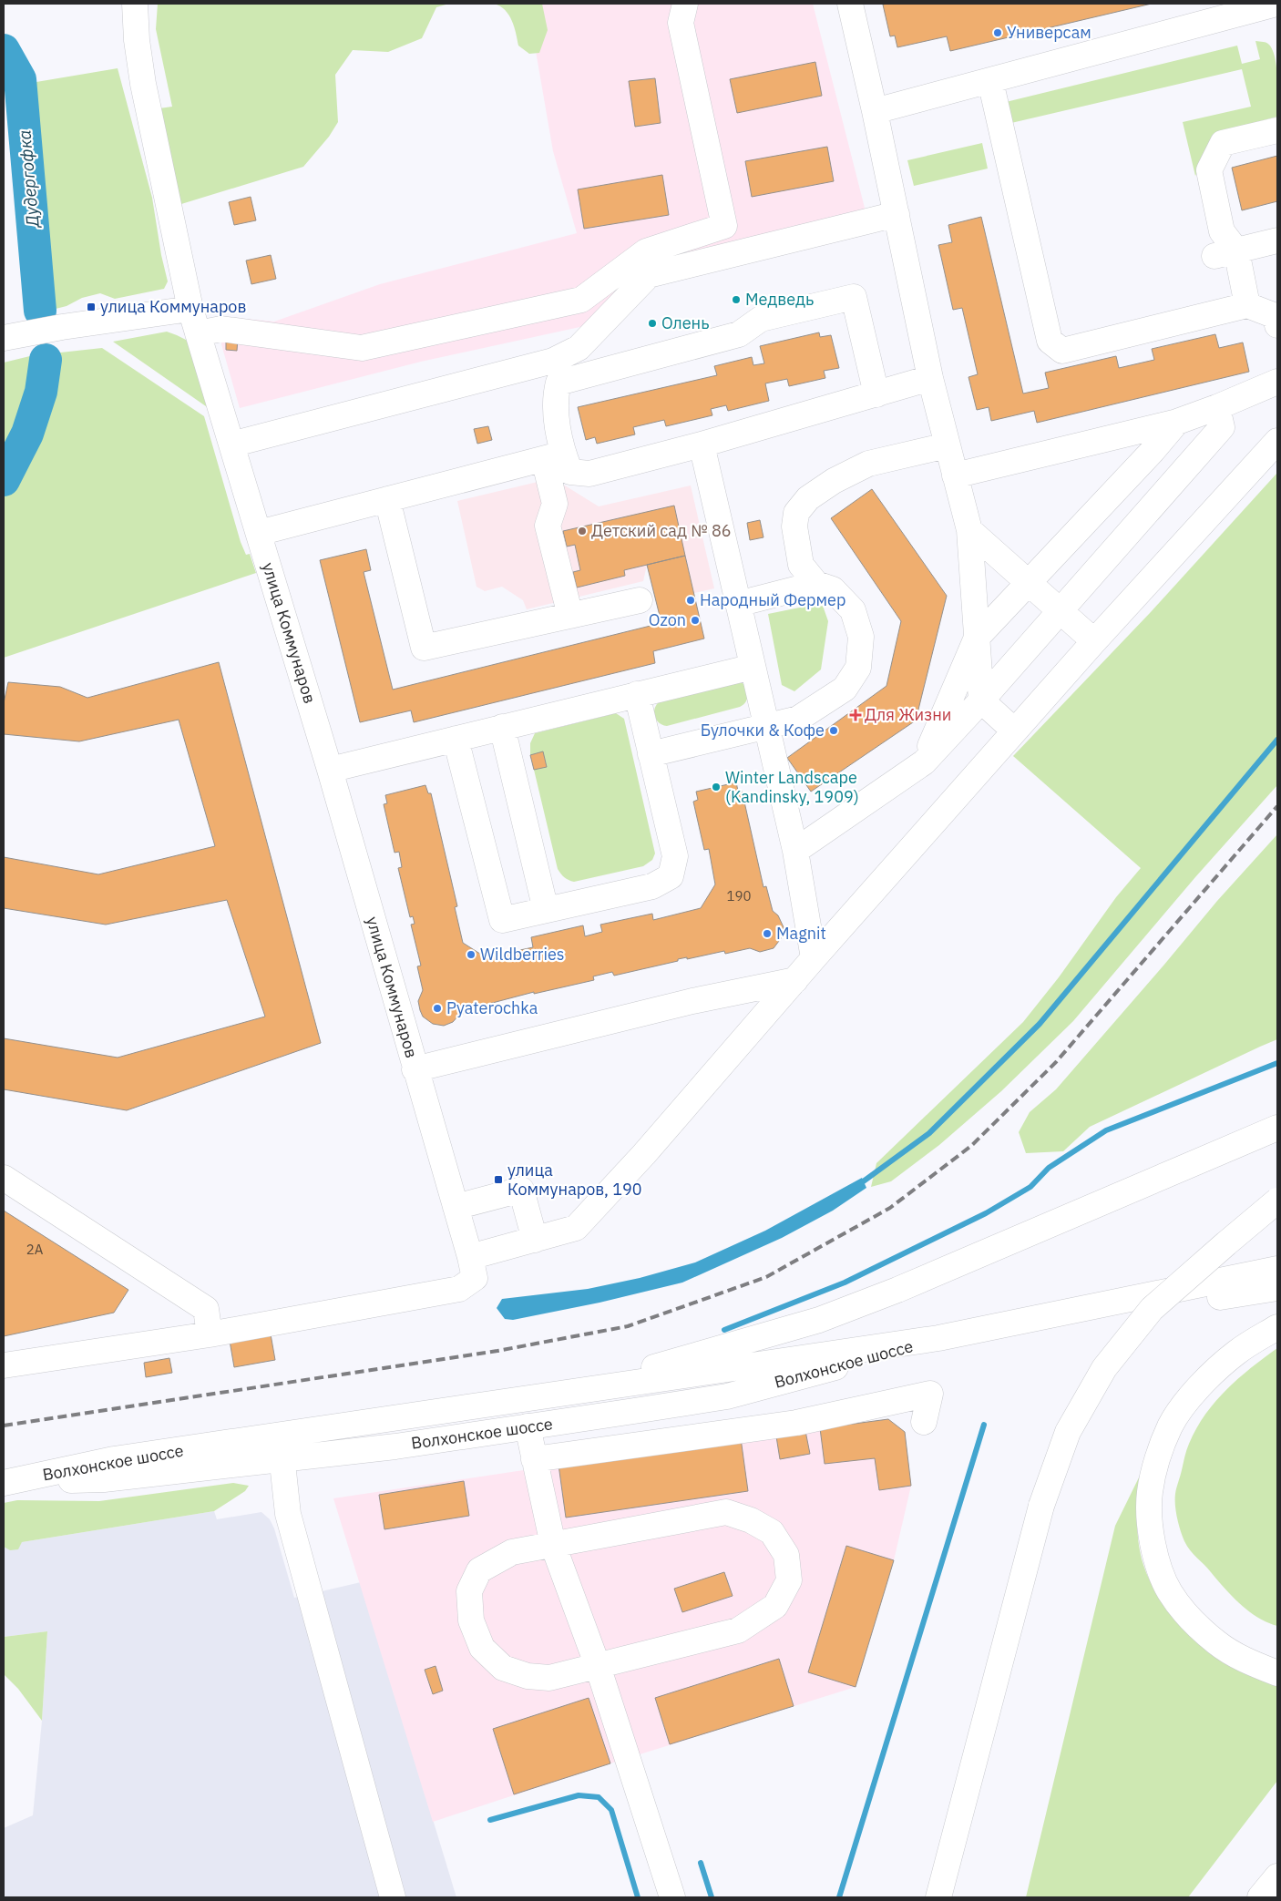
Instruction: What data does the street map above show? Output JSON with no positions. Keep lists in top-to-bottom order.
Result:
{
  "streets": {
    "main road": ["улица Коммунаров", "Волхонское шоссе"]
  },
  "water": ["Дудергофка"],
  "places": {
    "other": [
      "Универсам",
      "Медведь",
      "Олень",
      "Детский сад № 86",
      "Народный Фермер",
      "Ozon",
      "Булочки & Кофе",
      "Winter Landscape (Kandinsky, 1909)",
      "Magnit",
      "Wildberries",
      "Pyaterochka"
    ],
    "transit": ["улица Коммунаров", "улица Коммунаров, 190"],
    "health": ["Для Жизни"]
  },
  "house_numbers": ["190", "2А"]
}
